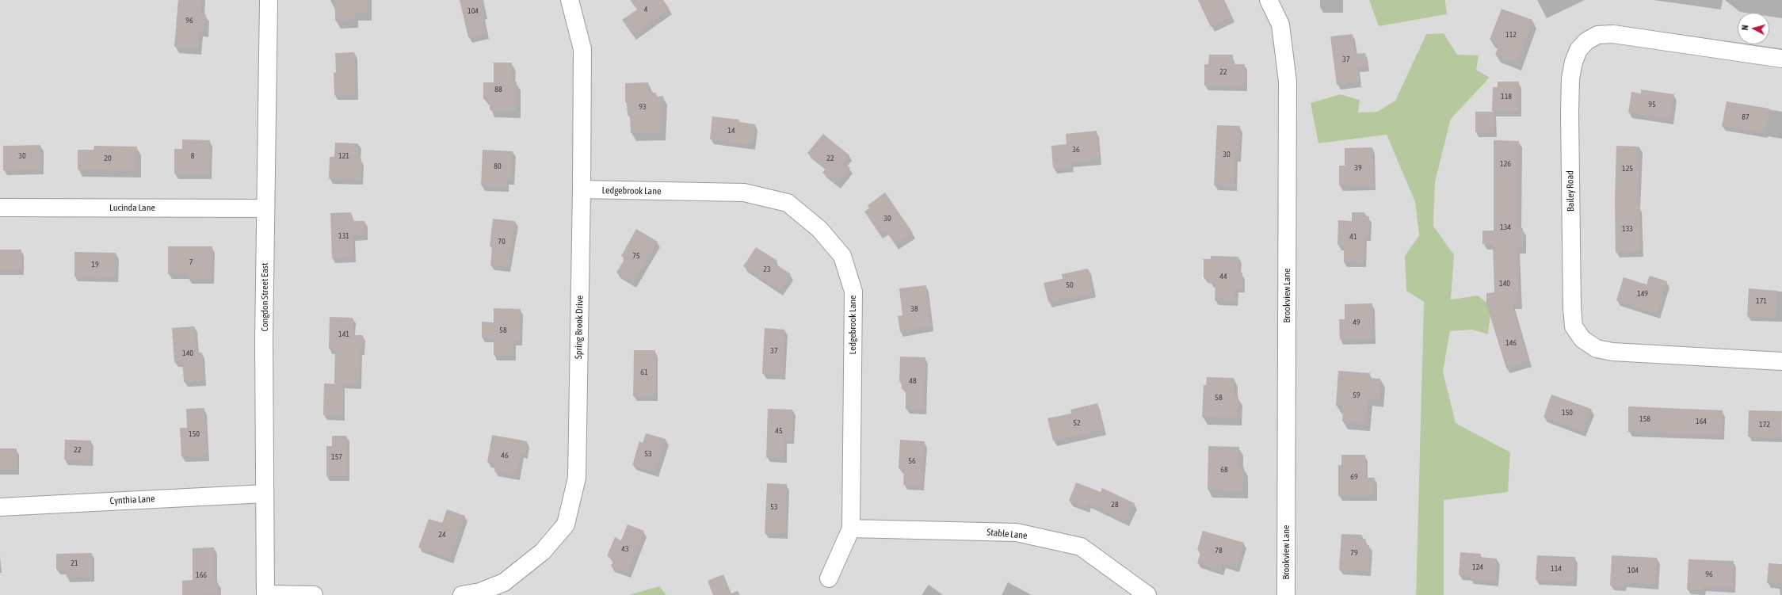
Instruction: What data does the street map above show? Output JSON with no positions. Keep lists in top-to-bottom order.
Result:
{
  "streets": {
    "street": [
      "Ledgebrook Lane",
      "Bailey Road",
      "Lucinda Lane",
      "Brookview Lane",
      "Congdon Street East",
      "Spring Brook Drive",
      "Cynthia Lane",
      "Stable Lane"
    ]
  },
  "crossings": [
    ["Ledgebrook Lane", "Spring Brook Drive"],
    ["Ledgebrook Lane", "Stable Lane"],
    ["Lucinda Lane", "Congdon Street East"],
    ["Congdon Street East", "Cynthia Lane"]
  ],
  "house_numbers": [
    "4",
    "104",
    "96",
    "112",
    "37",
    "22",
    "88",
    "118",
    "95",
    "93",
    "87",
    "14",
    "36",
    "30",
    "30",
    "8",
    "121",
    "20",
    "22",
    "126",
    "80",
    "39",
    "125",
    "30",
    "134",
    "133",
    "131",
    "41",
    "70",
    "75",
    "7",
    "19",
    "23",
    "44",
    "140",
    "50",
    "149",
    "171",
    "38",
    "49",
    "58",
    "141",
    "146",
    "37",
    "140",
    "61",
    "48",
    "59",
    "58",
    "150",
    "158",
    "164",
    "52",
    "172",
    "45",
    "150",
    "22",
    "53",
    "46",
    "157",
    "56",
    "68",
    "69",
    "28",
    "53",
    "24",
    "43",
    "78",
    "79",
    "21",
    "124",
    "114",
    "104",
    "96",
    "166"
  ],
  "north": "left"
}
